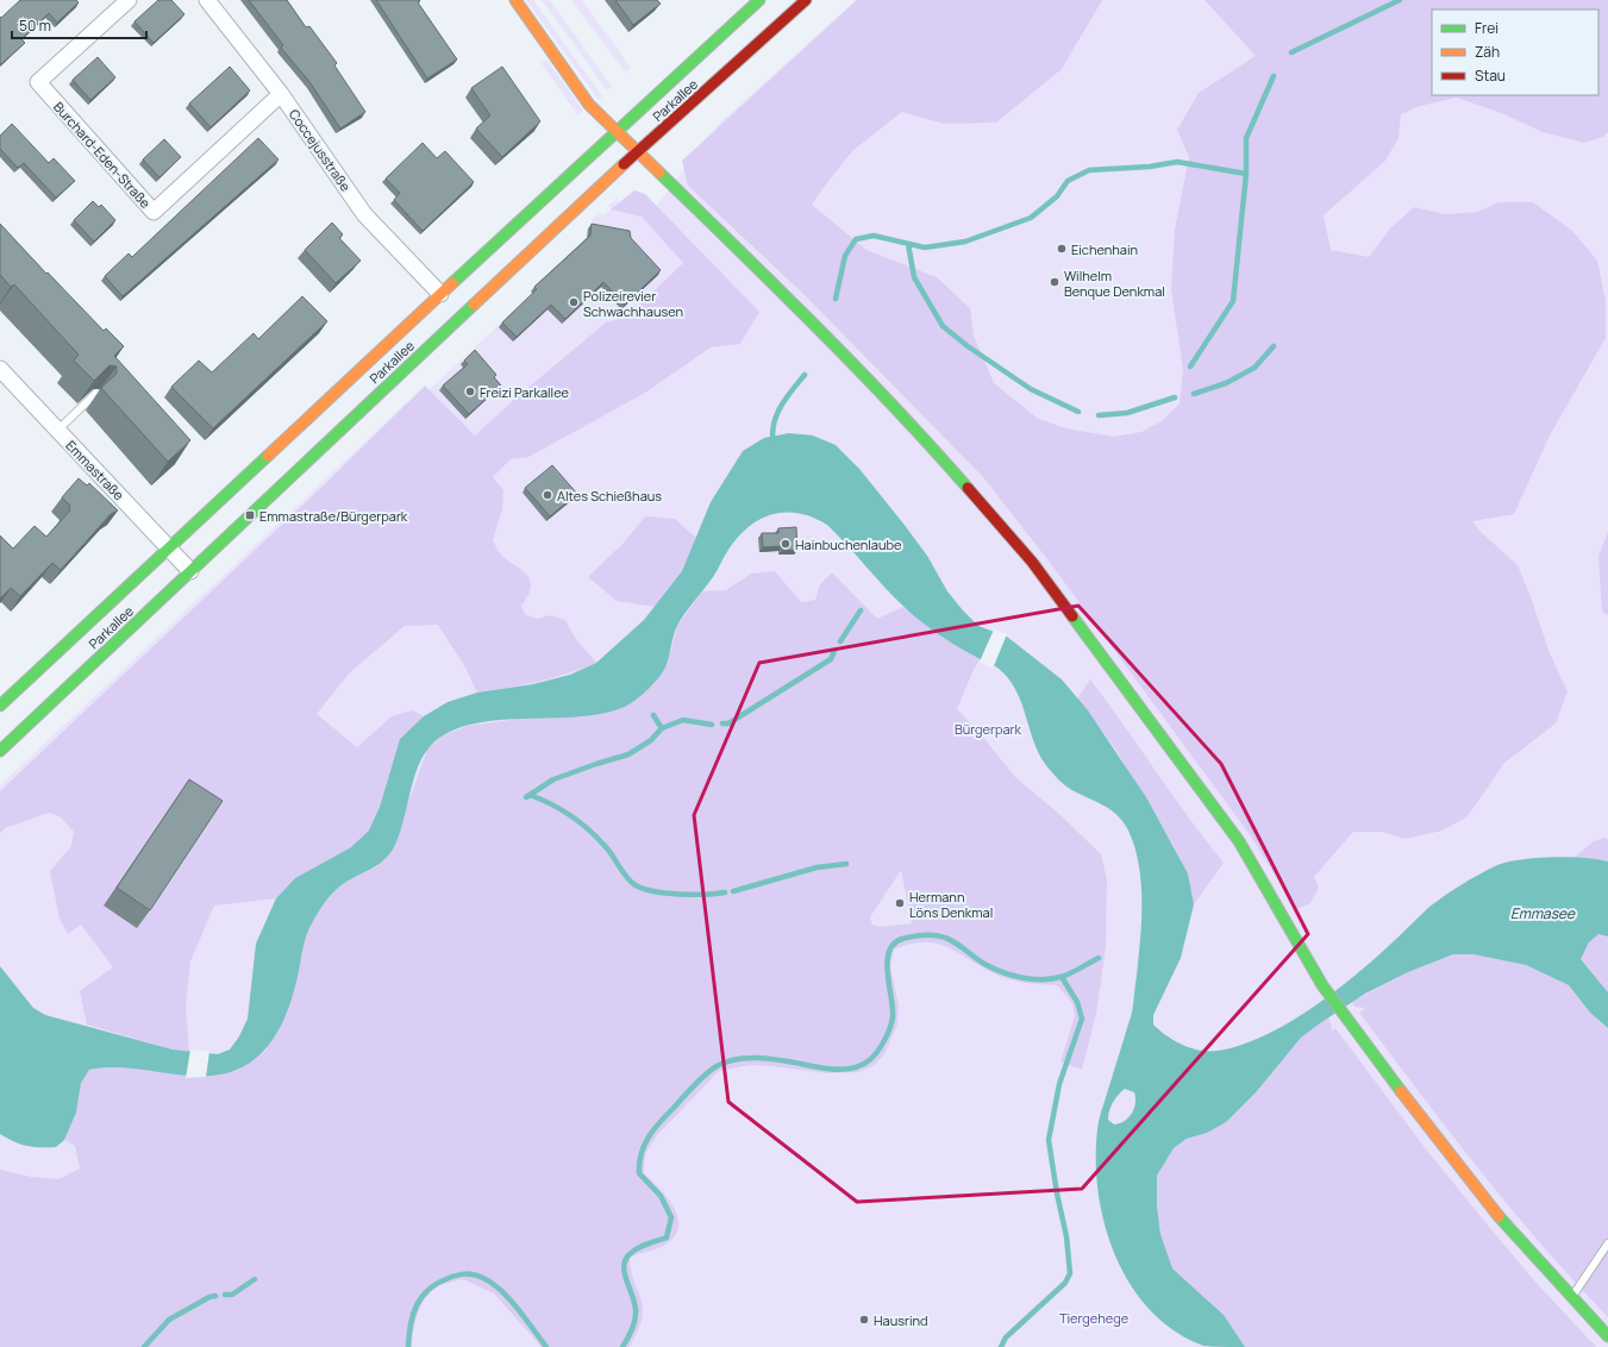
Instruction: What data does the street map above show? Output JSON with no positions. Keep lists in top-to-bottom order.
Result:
{
  "streets": {
    "main road": ["Parkallee"],
    "street": ["Coccejusstraße", "Burchard-Eden-Straße", "Emmastraße"]
  },
  "crossings": [
    ["Parkallee", "Coccejusstraße"],
    ["Parkallee", "Emmastraße"],
    ["Coccejusstraße", "Burchard-Eden-Straße"]
  ],
  "water": ["Emmasee"],
  "parks": ["Bürgerpark", "Tiergehege"],
  "places": {
    "other": [
      "Eichenhain",
      "Wilhelm Benque Denkmal",
      "Polizeirevier Schwachhausen",
      "Freizi Parkallee",
      "Altes Schießhaus",
      "Hainbuchenlaube",
      "Hermann Löns Denkmal",
      "Hausrind"
    ],
    "transit": ["Emmastraße/Bürgerpark"]
  },
  "legend": ["Frei", "Zäh", "Stau"],
  "scale_bar": "50 m"
}
